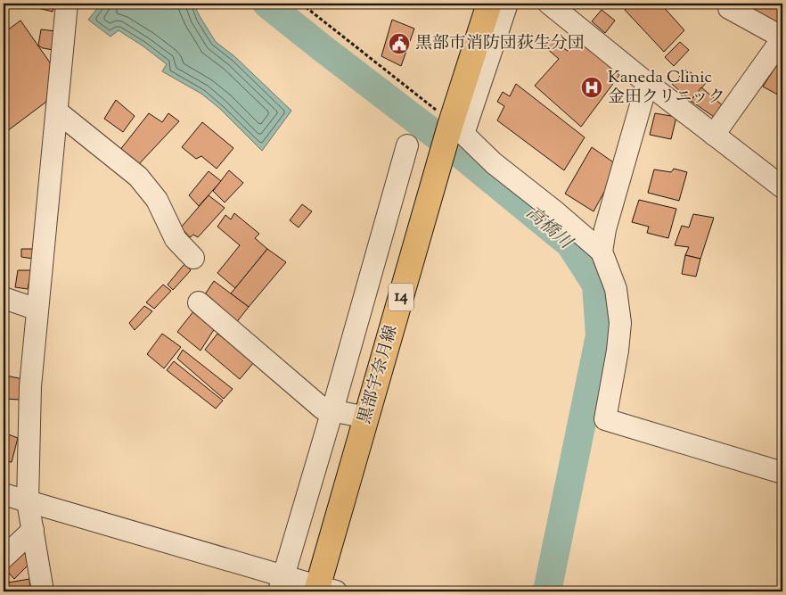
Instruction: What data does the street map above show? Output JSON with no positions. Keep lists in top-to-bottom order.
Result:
{
  "streets": {
    "main road": ["14", "黒部宇奈月線"]
  },
  "water": ["高橋川"],
  "places": {
    "public building": ["黒部市消防団荻生分団"],
    "hospital": ["Kaneda Clinic 金田クリニック"]
  }
}
